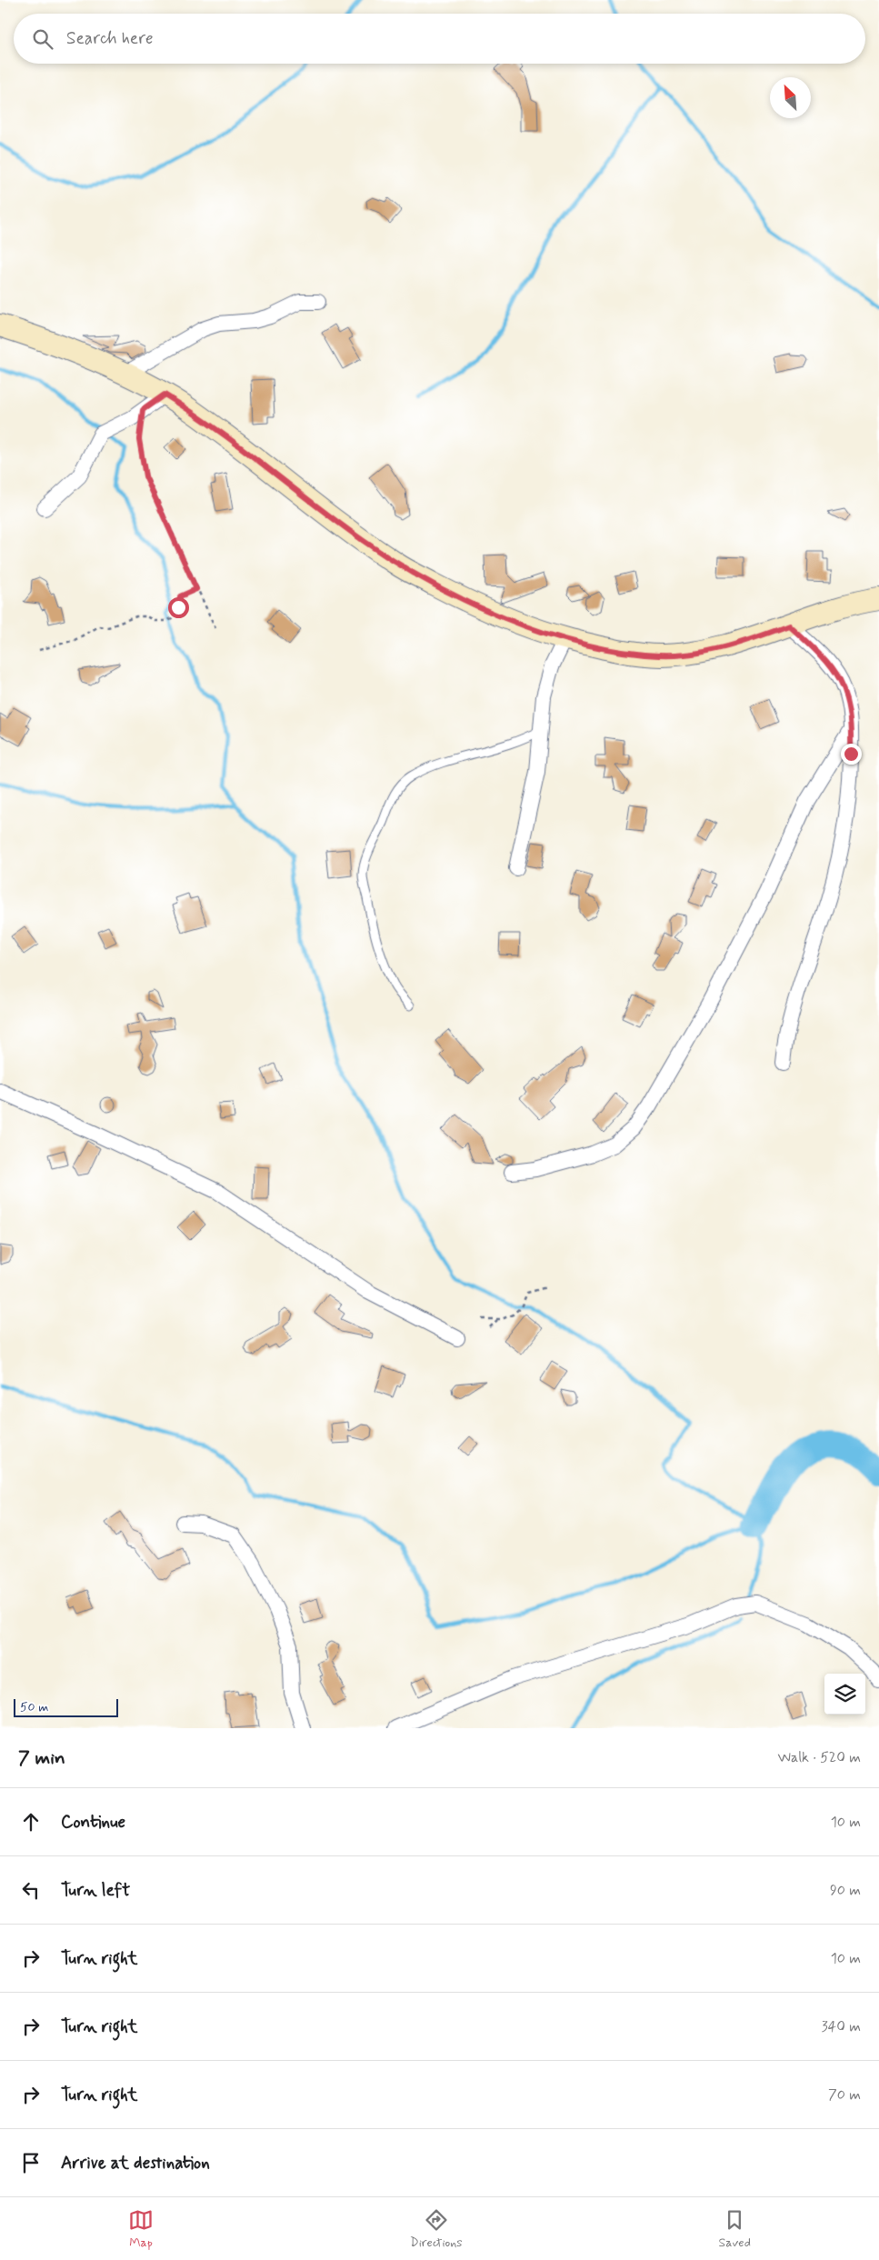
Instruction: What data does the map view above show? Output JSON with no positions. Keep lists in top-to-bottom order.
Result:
{
  "scale_bar": "50 m",
  "north": "top left",
  "page": {
    "search": "Search here",
    "scale": "50 m",
    "heading": ["7 min", "Walk · 520 m"],
    "list": [
      ["Continue", "10 m"],
      ["Turn left", "90 m"],
      ["Turn right", "10 m"],
      ["Turn right", "340 m"],
      ["Turn right", "70 m"],
      "Arrive at destination"
    ],
    "nav": ["Map", "Directions", "Saved"]
  }
}
